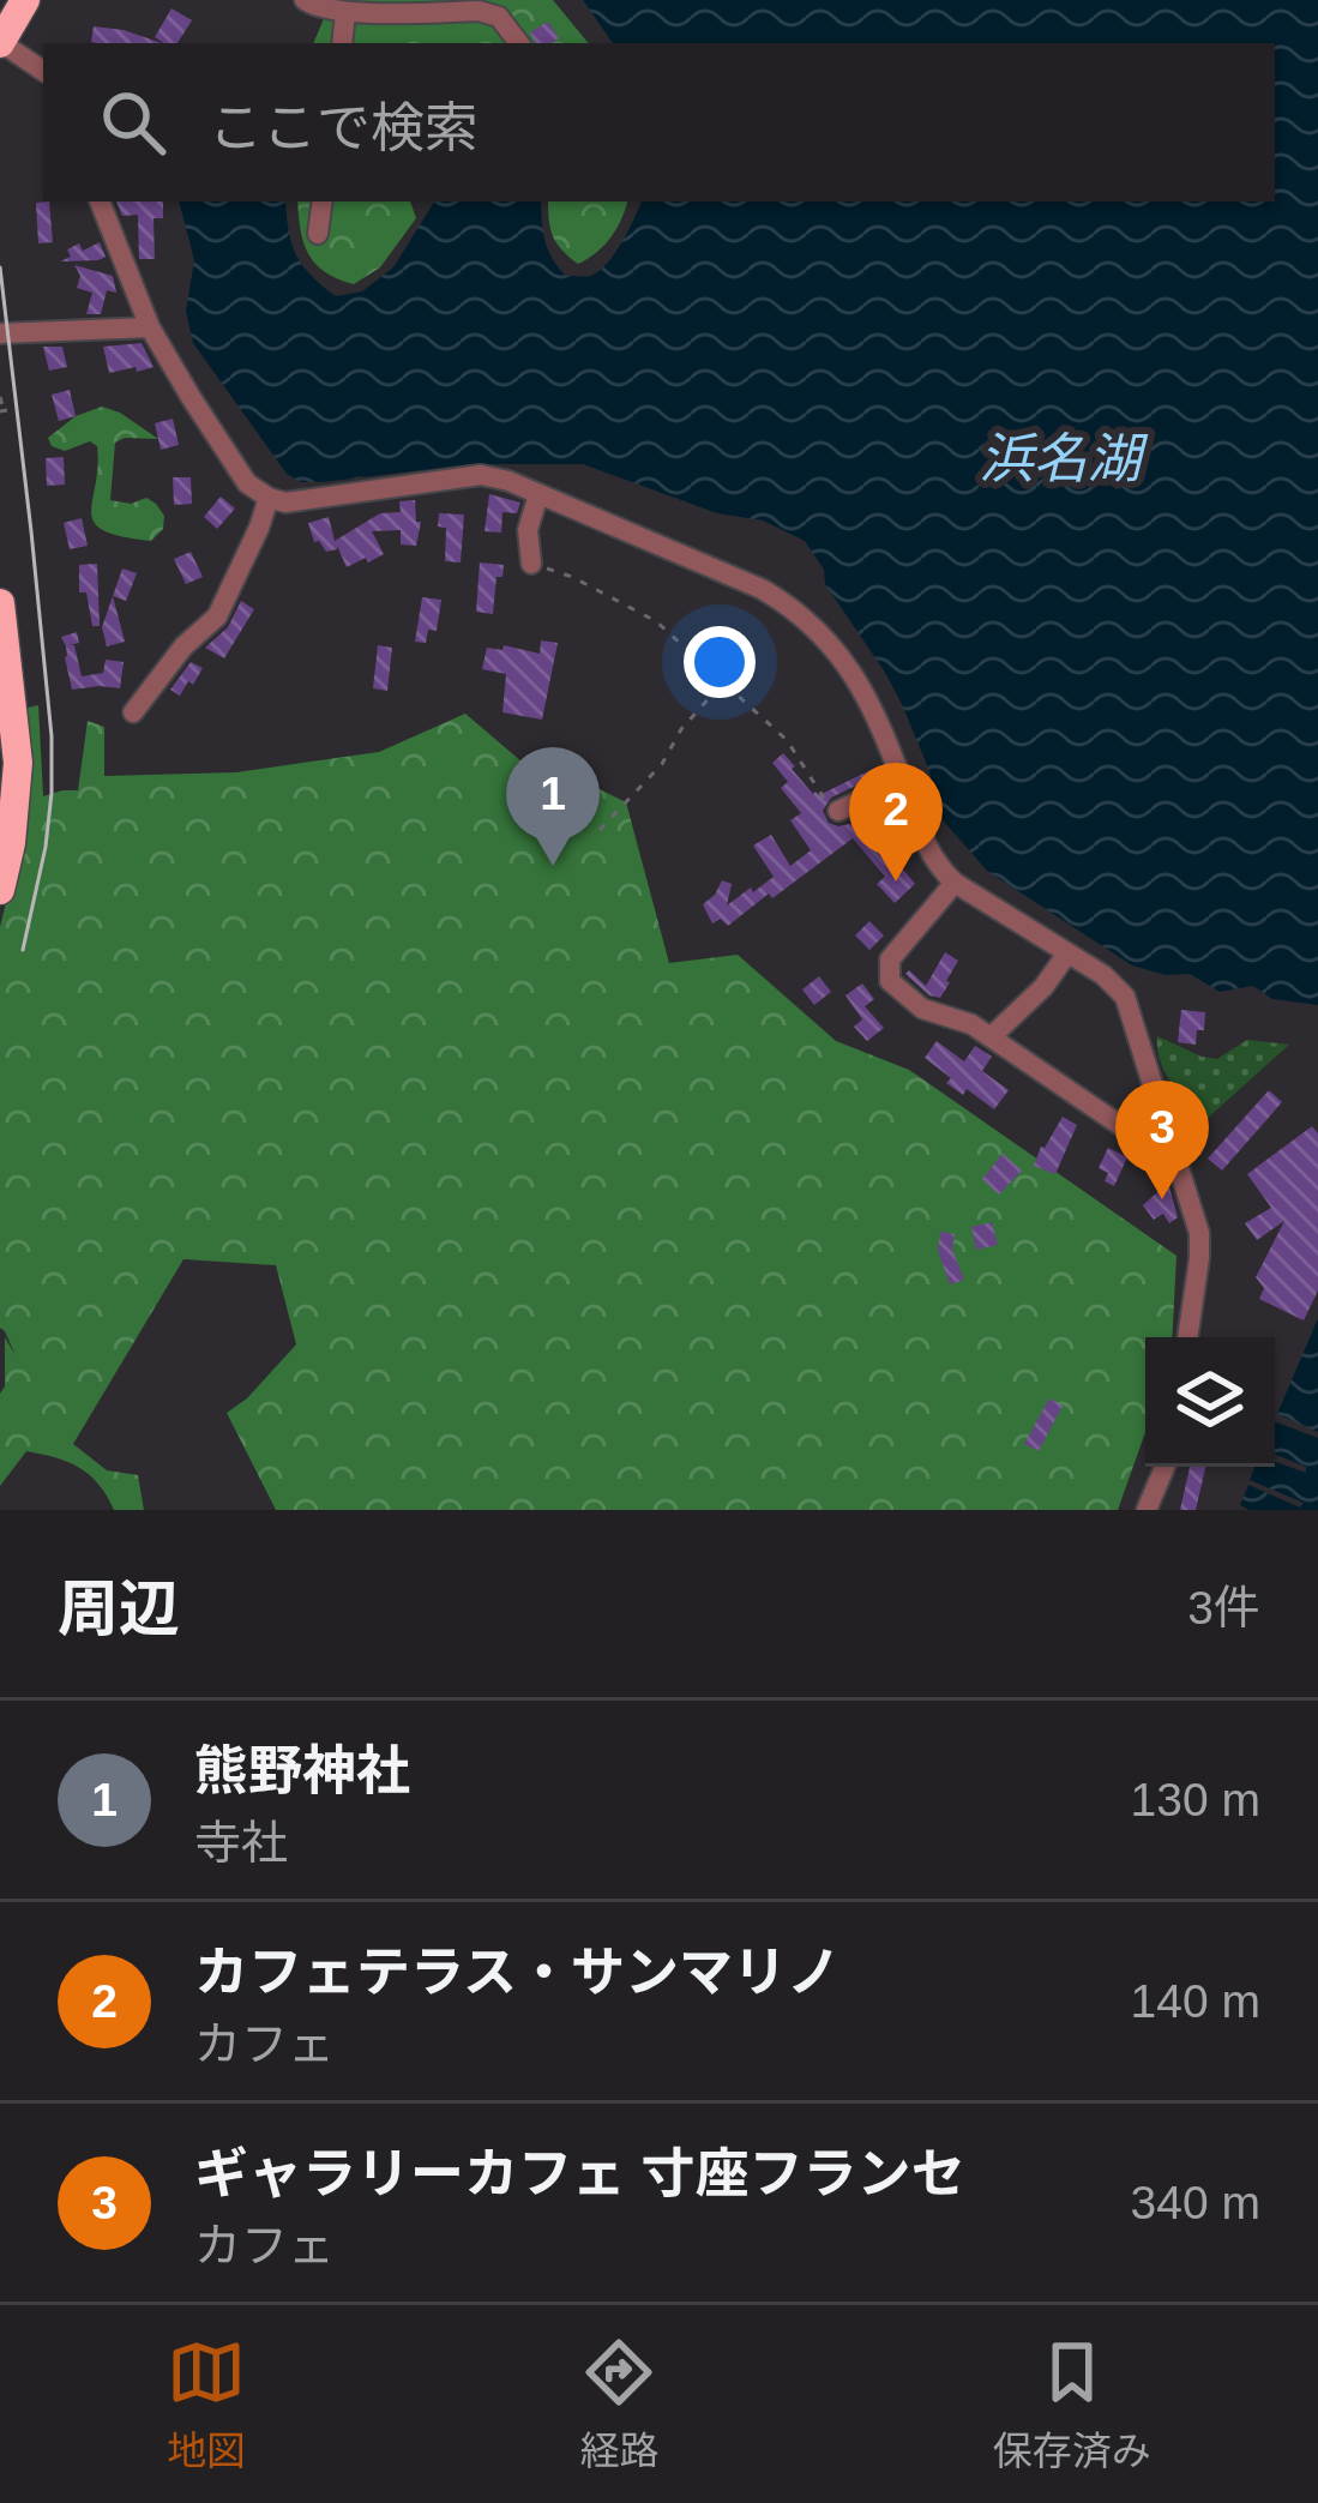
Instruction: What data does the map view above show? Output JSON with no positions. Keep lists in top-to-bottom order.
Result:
{
  "water": ["浜名湖"],
  "page": {
    "search": "ここで検索",
    "pins": ["1", "2", "3"],
    "heading": ["周辺", "3件"],
    "list": [
      {
        "mark": "1",
        "name": "熊野神社",
        "note": "寺社",
        "value": "130 m"
      },
      {
        "mark": "2",
        "name": "カフェテラス・サンマリノ",
        "note": "カフェ",
        "value": "140 m"
      },
      {
        "mark": "3",
        "name": "ギャラリーカフェ 寸座フランセ",
        "note": "カフェ",
        "value": "340 m"
      }
    ],
    "nav": ["地図", "経路", "保存済み"]
  }
}
